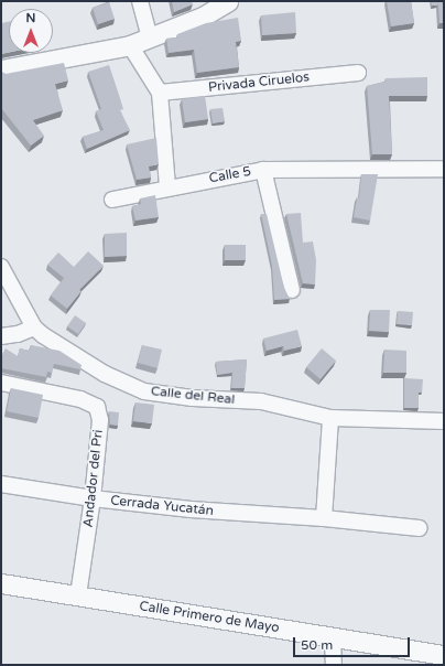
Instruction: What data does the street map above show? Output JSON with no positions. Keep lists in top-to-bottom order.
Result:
{
  "streets": {
    "street": [
      "Privada Ciruelos",
      "Calle 5",
      "Calle del Real",
      "Andador del Pri",
      "Cerrada Yucatán",
      "Calle Primero de Mayo"
    ]
  },
  "crossings": [
    ["Andador del Pri", "Cerrada Yucatán"],
    ["Andador del Pri", "Calle Primero de Mayo"]
  ],
  "scale_bar": "50 m",
  "north": "top"
}
